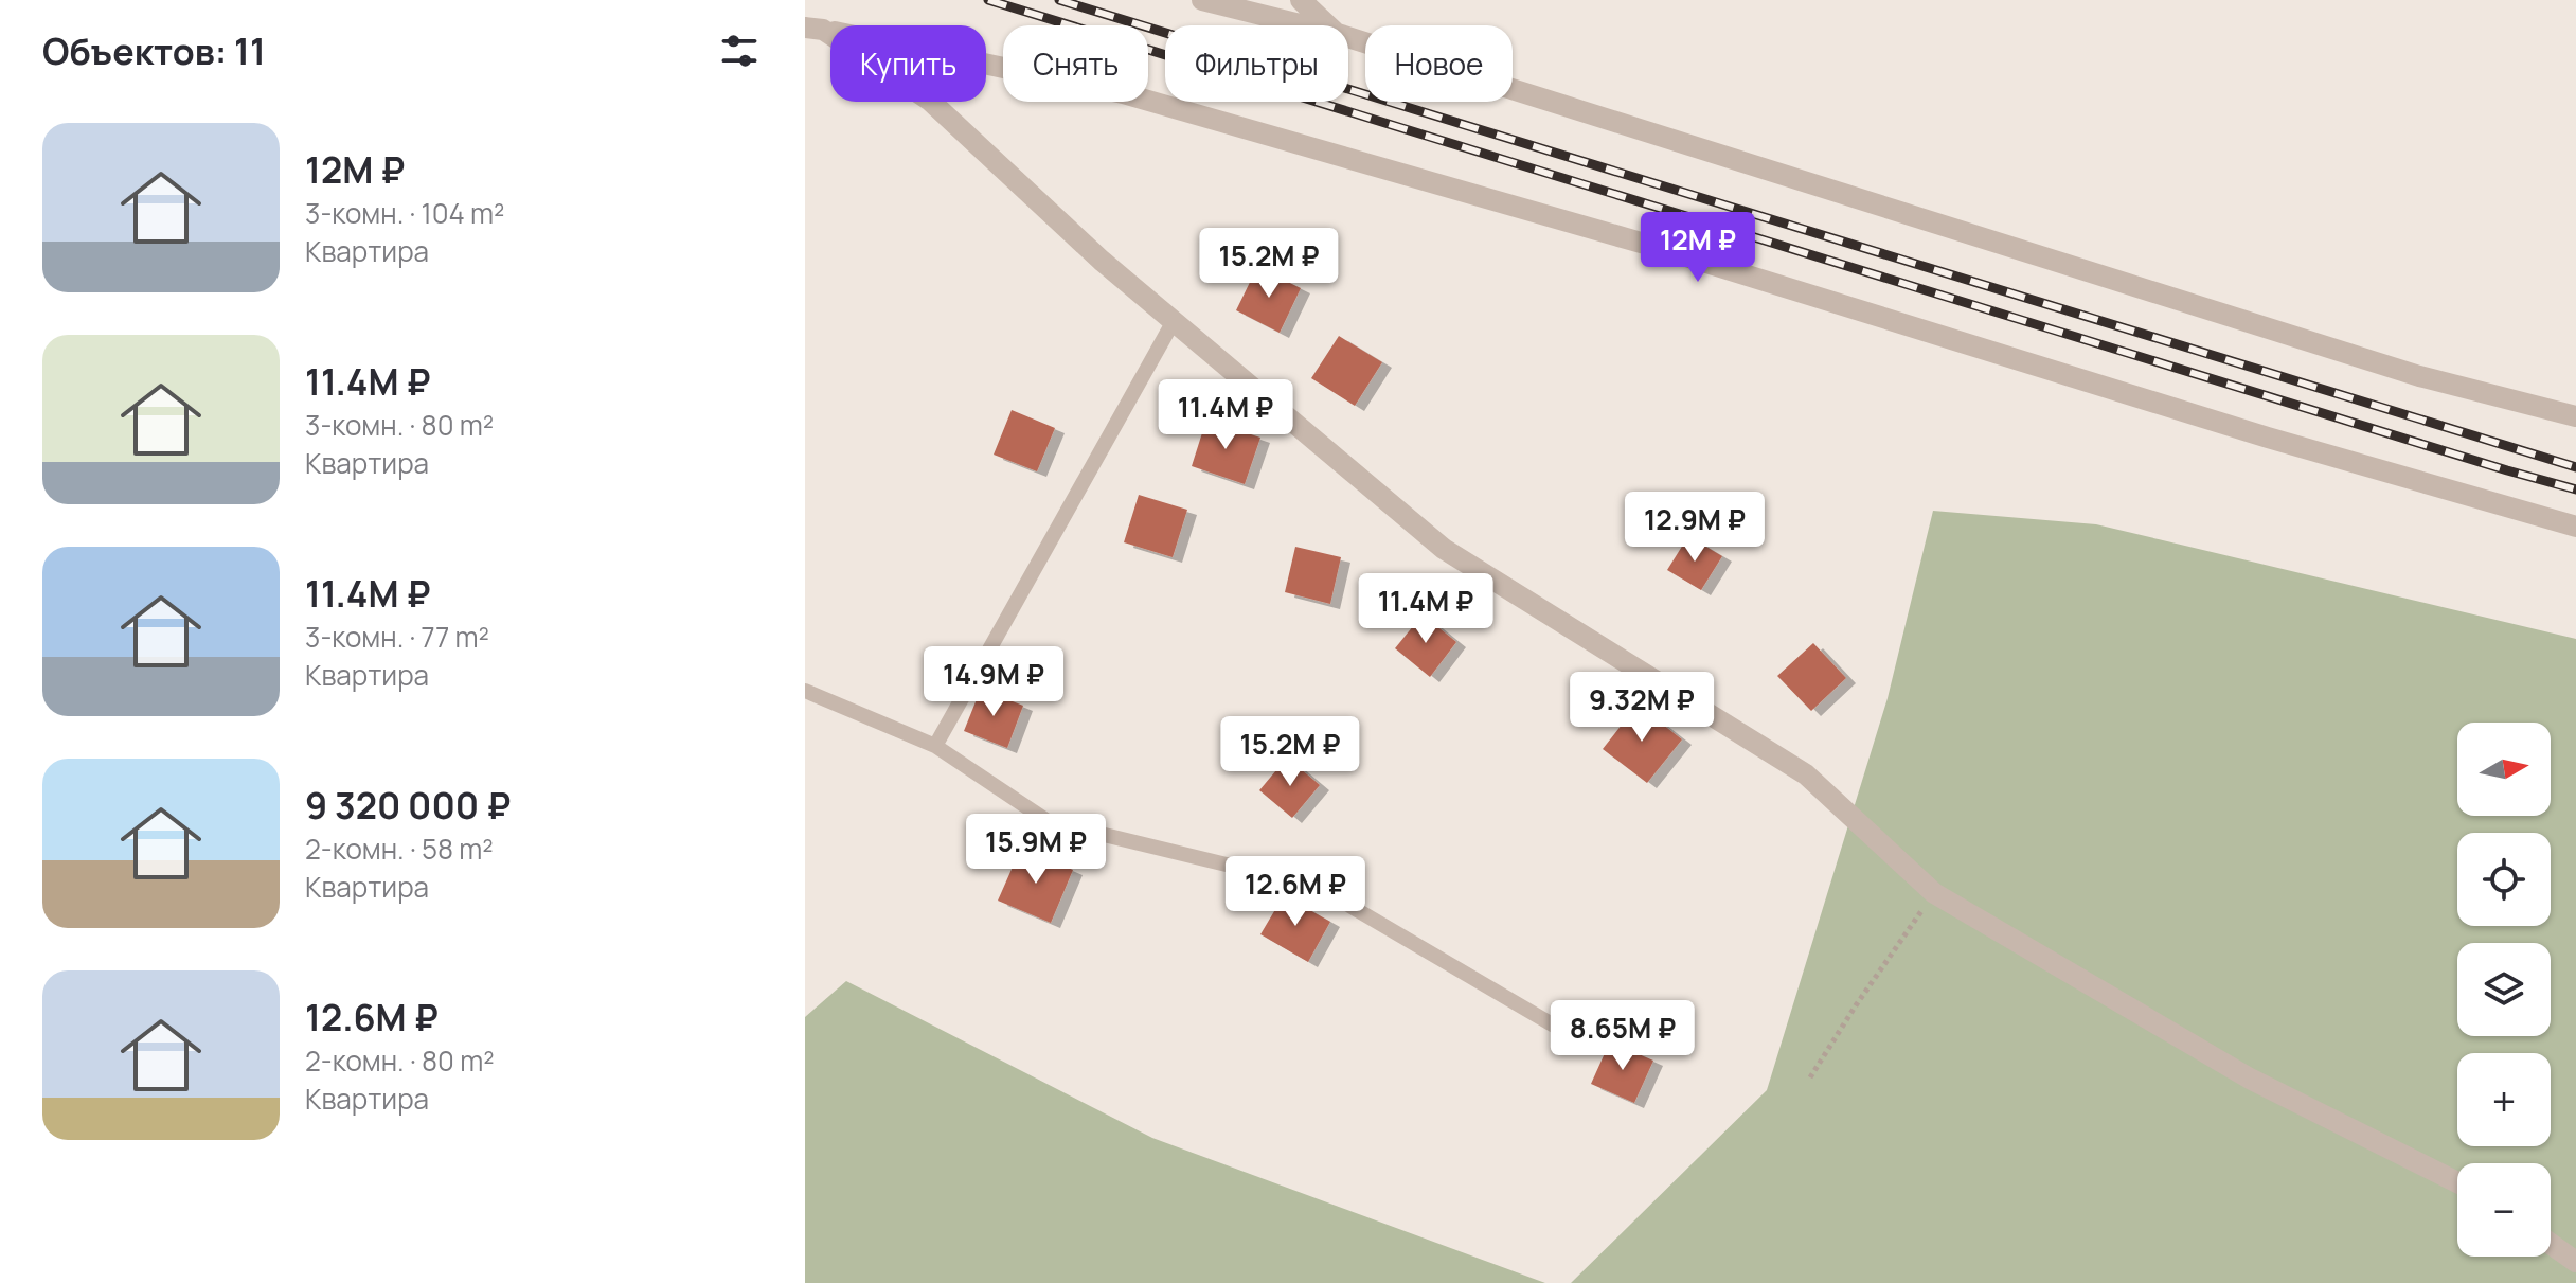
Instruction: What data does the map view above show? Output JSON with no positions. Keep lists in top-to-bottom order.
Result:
{
  "north": "right",
  "page": {
    "heading": "Объектов: 11",
    "chip": [
      "Купить",
      "Снять",
      "Фильтры",
      "Новое"
    ],
    "list": [
      {
        "name": "12M ₽",
        "note": "3-комн. · 104 m² · Квартира"
      },
      {
        "name": "11.4M ₽",
        "note": "3-комн. · 80 m² · Квартира"
      },
      {
        "name": "11.4M ₽",
        "note": "3-комн. · 77 m² · Квартира"
      },
      {
        "name": "9 320 000 ₽",
        "note": "2-комн. · 58 m² · Квартира"
      },
      {
        "name": "12.6M ₽",
        "note": "2-комн. · 80 m² · Квартира"
      }
    ],
    "price": [
      "12M ₽",
      "15.2M ₽",
      "11.4M ₽",
      "12.9M ₽",
      "11.4M ₽",
      "14.9M ₽",
      "9.32M ₽",
      "15.2M ₽",
      "15.9M ₽",
      "12.6M ₽",
      "8.65M ₽"
    ],
    "map_buttons": ["+", "−"]
  }
}
